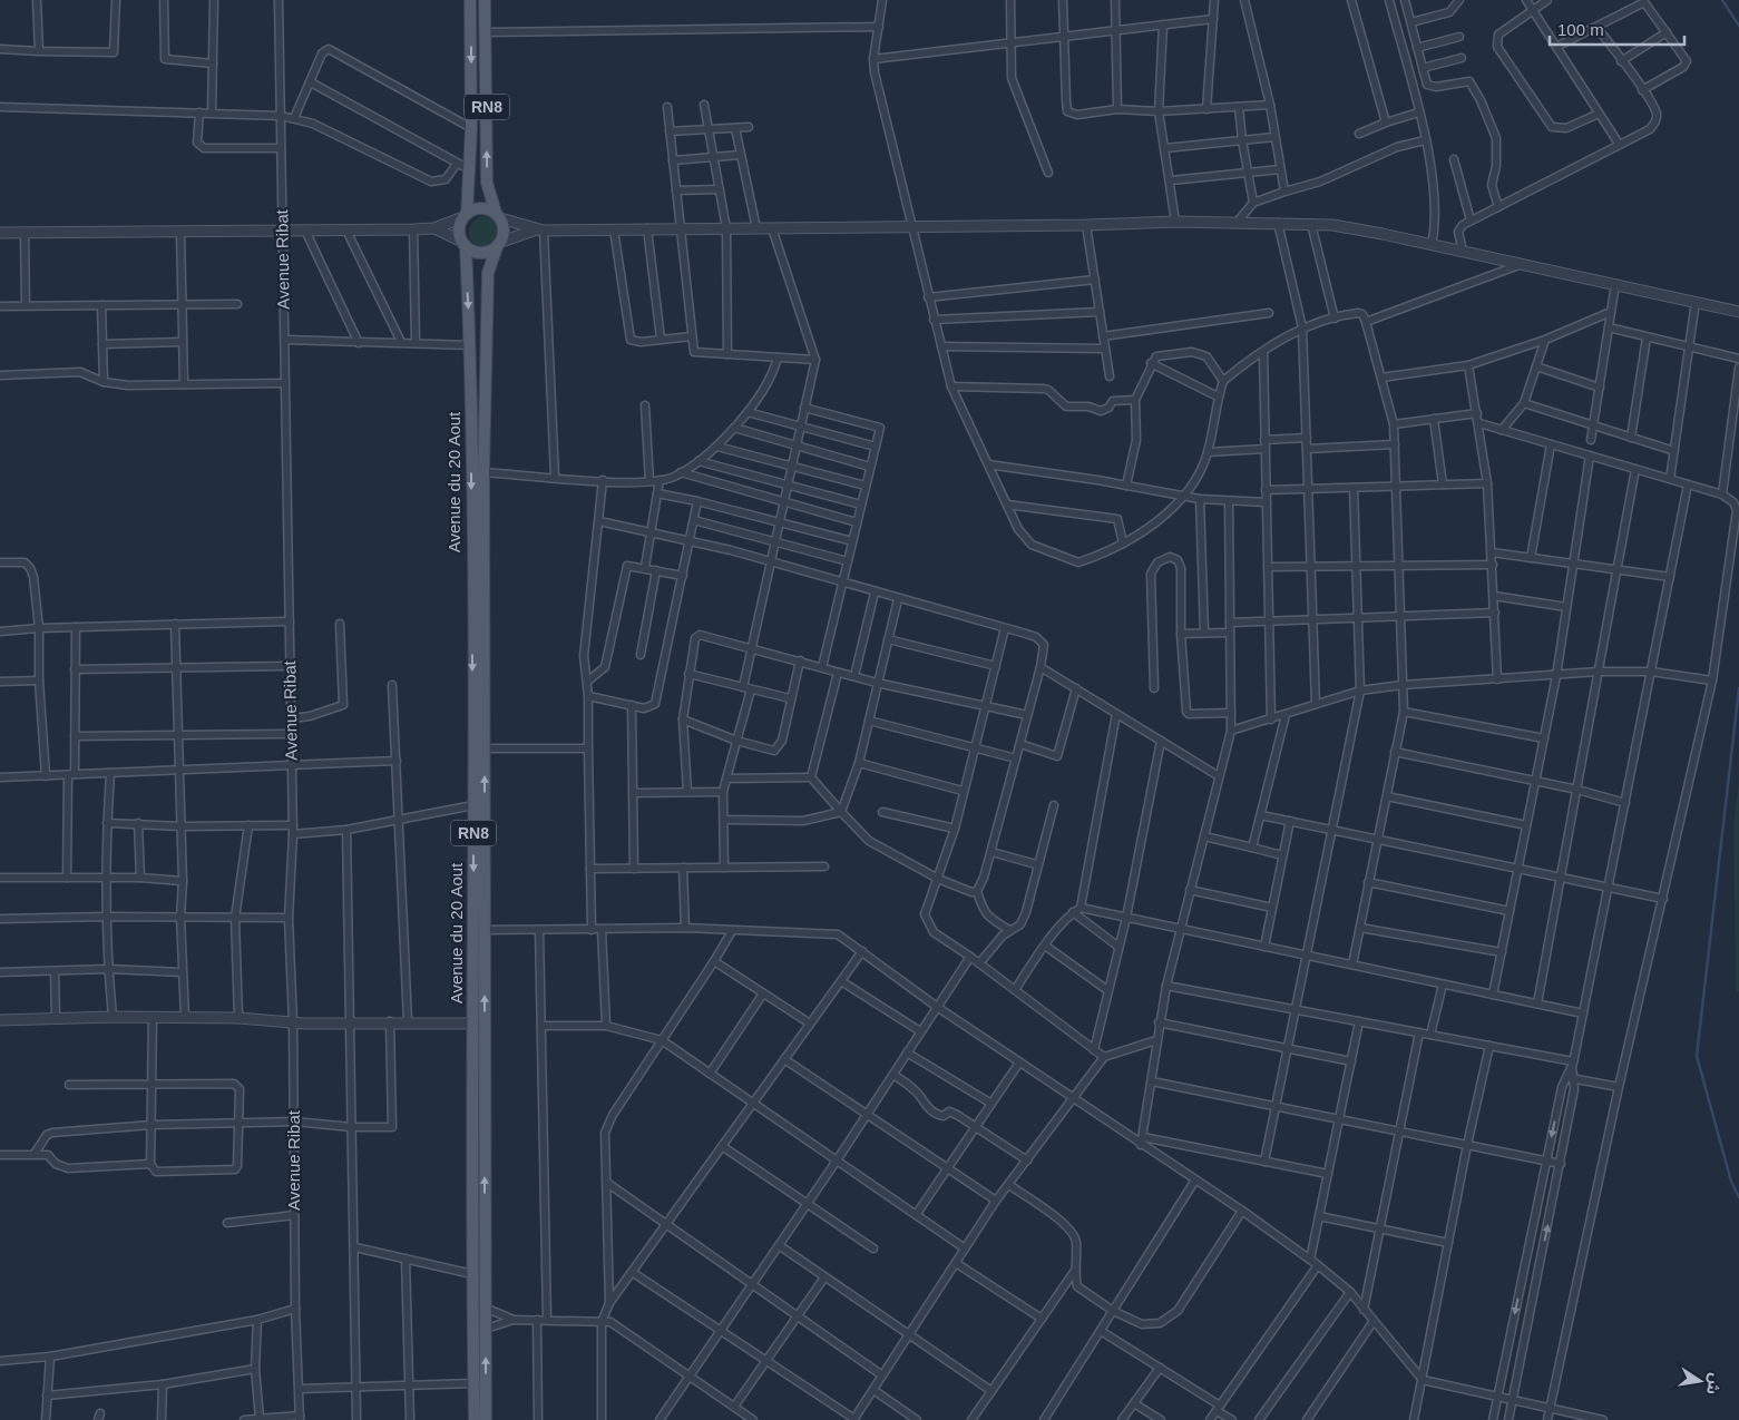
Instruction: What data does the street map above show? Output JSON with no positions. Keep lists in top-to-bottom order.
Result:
{
  "streets": {
    "main road": ["RN8", "Avenue du 20 Aout"],
    "street": ["Avenue Ribat"]
  },
  "crossings": [
    ["RN8", "Avenue du 20 Aout"]
  ],
  "scale_bar": "100 m",
  "north": "right"
}
